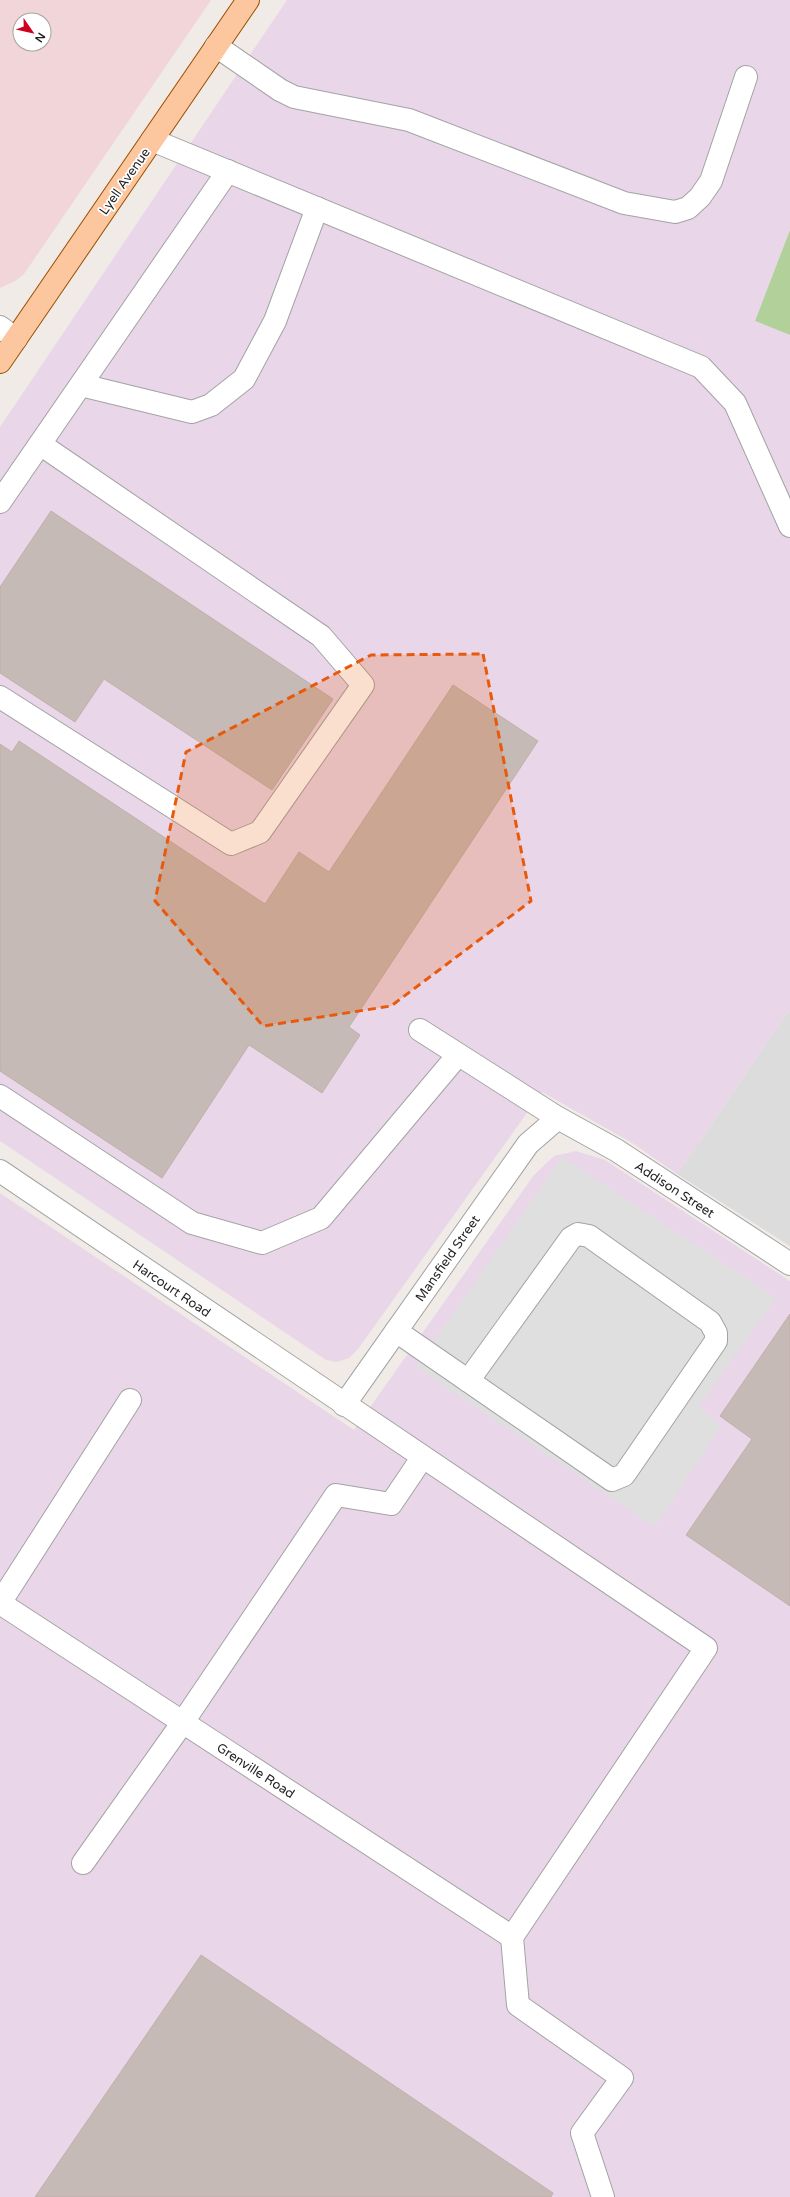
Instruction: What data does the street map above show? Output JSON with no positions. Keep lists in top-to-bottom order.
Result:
{
  "streets": {
    "main road": ["Lyell Avenue"],
    "street": [
      "Addison Street",
      "Mansfield Street",
      "Harcourt Road",
      "Grenville Road"
    ]
  },
  "crossings": [
    ["Addison Street", "Mansfield Street"],
    ["Mansfield Street", "Harcourt Road"],
    ["Harcourt Road", "Grenville Road"]
  ],
  "north": "bottom right"
}
